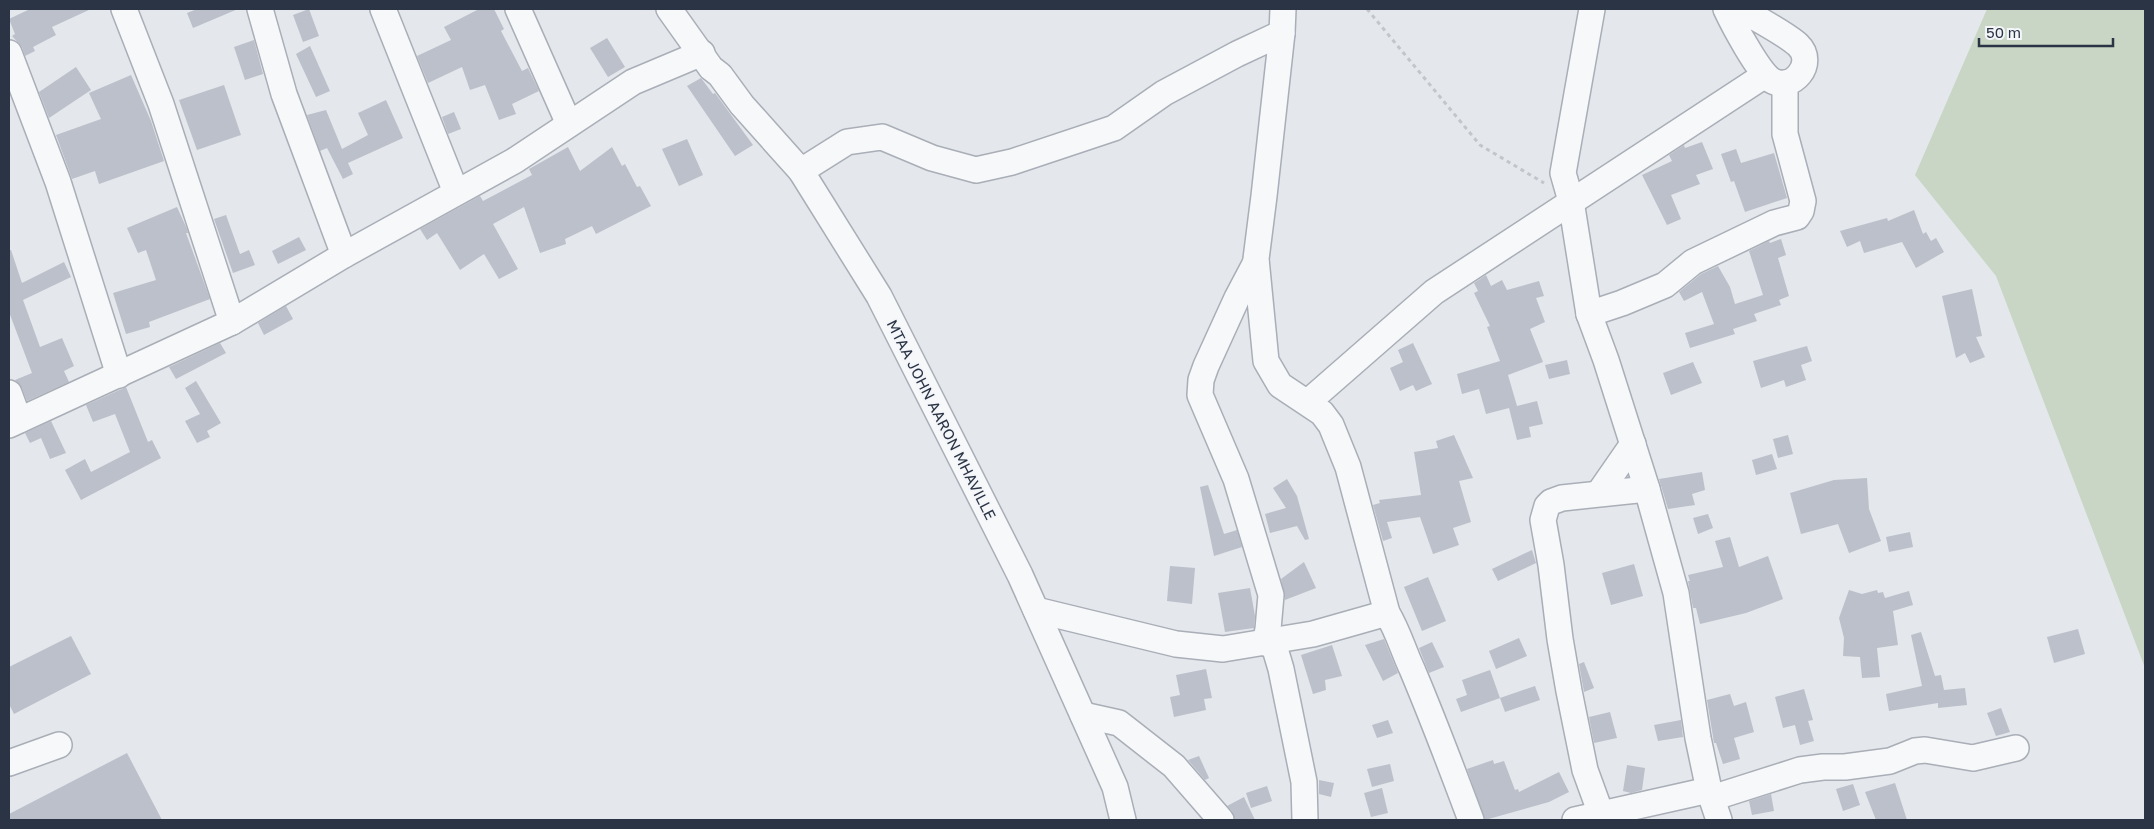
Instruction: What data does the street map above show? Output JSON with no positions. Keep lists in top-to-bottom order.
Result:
{
  "streets": {
    "street": ["MTAA JOHN AARON MHAVILLE"]
  },
  "scale_bar": "50 m"
}
